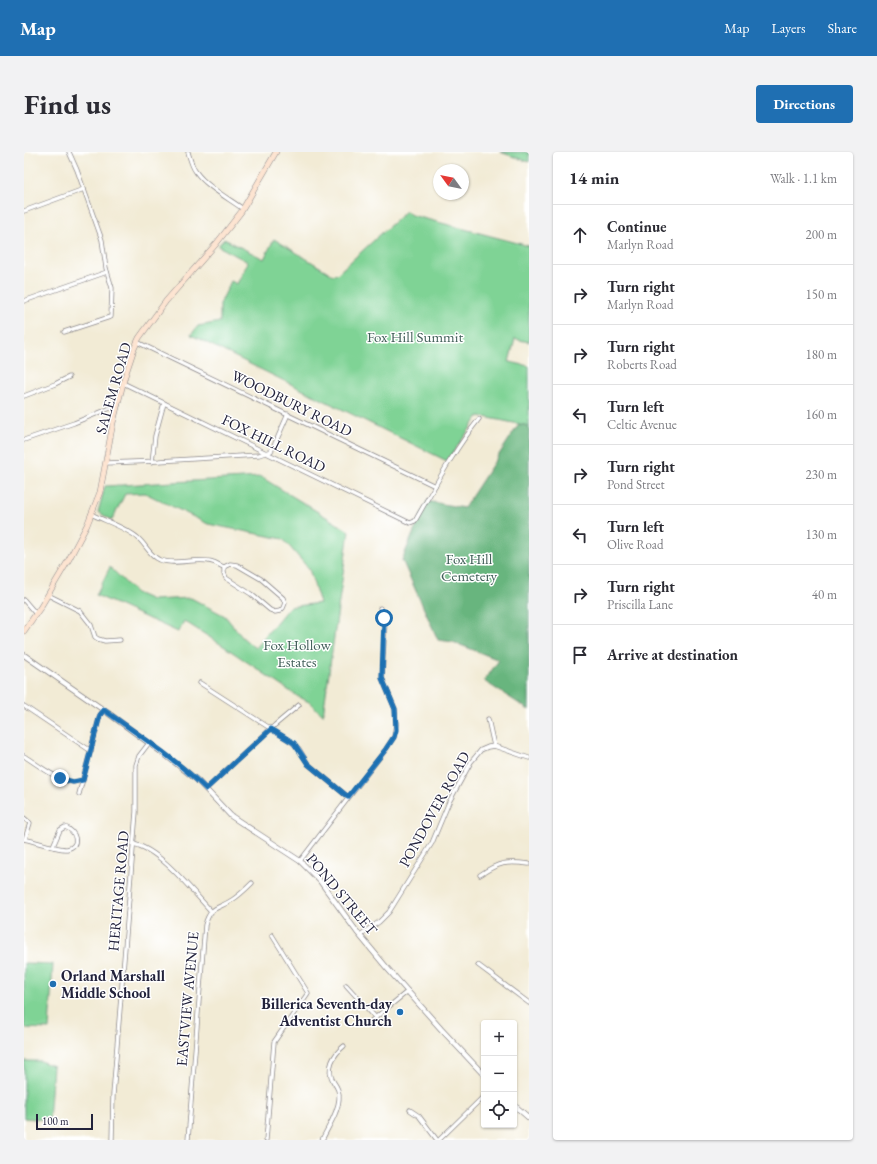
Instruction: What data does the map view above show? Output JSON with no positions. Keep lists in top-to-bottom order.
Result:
{
  "streets": {
    "main road": ["SALEM ROAD"],
    "street": [
      "WOODBURY ROAD",
      "FOX HILL ROAD",
      "PONDOVER ROAD",
      "HERITAGE ROAD",
      "POND STREET",
      "EASTVIEW AVENUE"
    ]
  },
  "crossings": [
    ["SALEM ROAD", "WOODBURY ROAD"],
    ["SALEM ROAD", "FOX HILL ROAD"],
    ["WOODBURY ROAD", "FOX HILL ROAD"],
    ["PONDOVER ROAD", "POND STREET"],
    ["HERITAGE ROAD", "POND STREET"]
  ],
  "parks": ["Fox Hill Summit", "Fox Hill Cemetery", "Fox Hollow Estates"],
  "places": ["Orland Marshall Middle School", "Billerica Seventh-day Adventist Church"],
  "scale_bar": "100 m",
  "north": "top left",
  "page": {
    "header": "Map",
    "nav": ["Map", "Layers", "Share"],
    "buttons": "Directions",
    "title": "Find us",
    "heading": ["14 min", "Walk · 1.1 km"],
    "list": [
      ["Continue", "Marlyn Road", "200 m"],
      ["Turn right", "Marlyn Road", "150 m"],
      ["Turn right", "Roberts Road", "180 m"],
      ["Turn left", "Celtic Avenue", "160 m"],
      ["Turn right", "Pond Street", "230 m"],
      ["Turn left", "Olive Road", "130 m"],
      ["Turn right", "Priscilla Lane", "40 m"],
      "Arrive at destination"
    ],
    "map_buttons": ["+", "−"],
    "scale": "100 m"
  }
}
